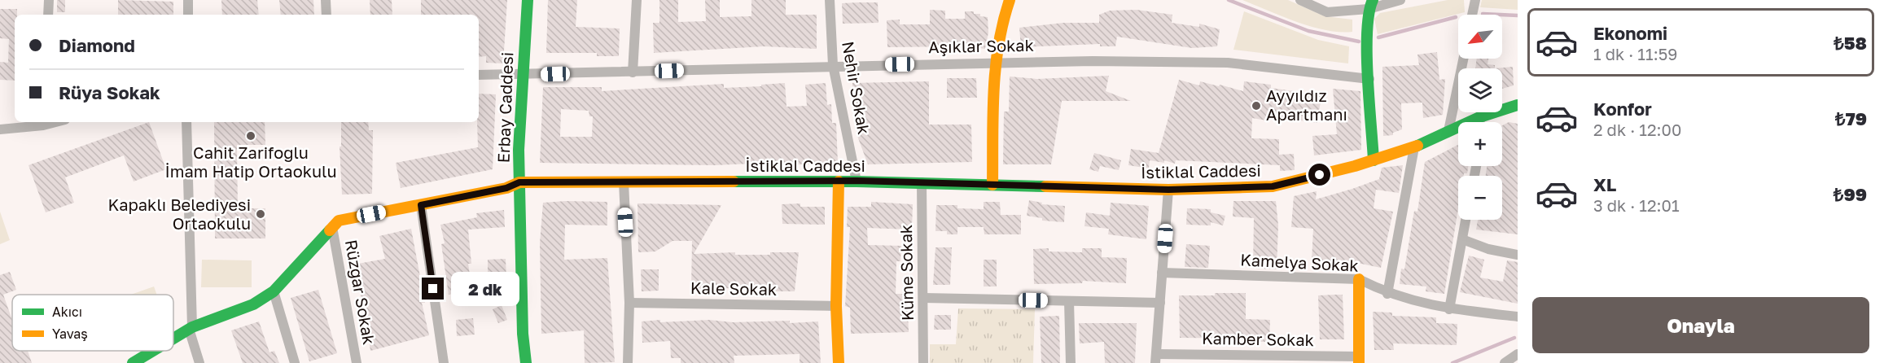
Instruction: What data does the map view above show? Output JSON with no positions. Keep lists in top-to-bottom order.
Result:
{
  "streets": {
    "street": [
      "Aşıklar Sokak",
      "Nehir Sokak",
      "Erbay Caddesi",
      "İstiklal Caddesi",
      "Kamelya Sokak",
      "Küme Sokak",
      "Kale Sokak",
      "Rüzgar Sokak",
      "Kamber Sokak"
    ]
  },
  "crossings": [
    ["Aşıklar Sokak", "Nehir Sokak"],
    ["Aşıklar Sokak", "Erbay Caddesi"],
    ["Nehir Sokak", "İstiklal Caddesi"],
    ["Erbay Caddesi", "İstiklal Caddesi"],
    ["İstiklal Caddesi", "Küme Sokak"],
    ["İstiklal Caddesi", "Rüzgar Sokak"]
  ],
  "places": ["Ayyıldız Apartmanı", "Cahit Zarifoğlu İmam Hatip Ortaokulu", "Kapaklı Belediyesi Ortaokulu"],
  "legend": ["Akıcı", "Yavaş"],
  "north": "bottom left",
  "page": {
    "list": [
      {
        "name": "Ekonomi",
        "note": "1 dk · 11:59",
        "value": "₺58"
      },
      {
        "name": "Konfor",
        "note": "2 dk · 12:00",
        "value": "₺79"
      },
      {
        "name": "XL",
        "note": "3 dk · 12:01",
        "value": "₺99"
      }
    ],
    "map_buttons": ["+", "−"],
    "banner": ["Diamond", "Rüya Sokak"],
    "bubble": "2 dk",
    "buttons": "Onayla"
  }
}
